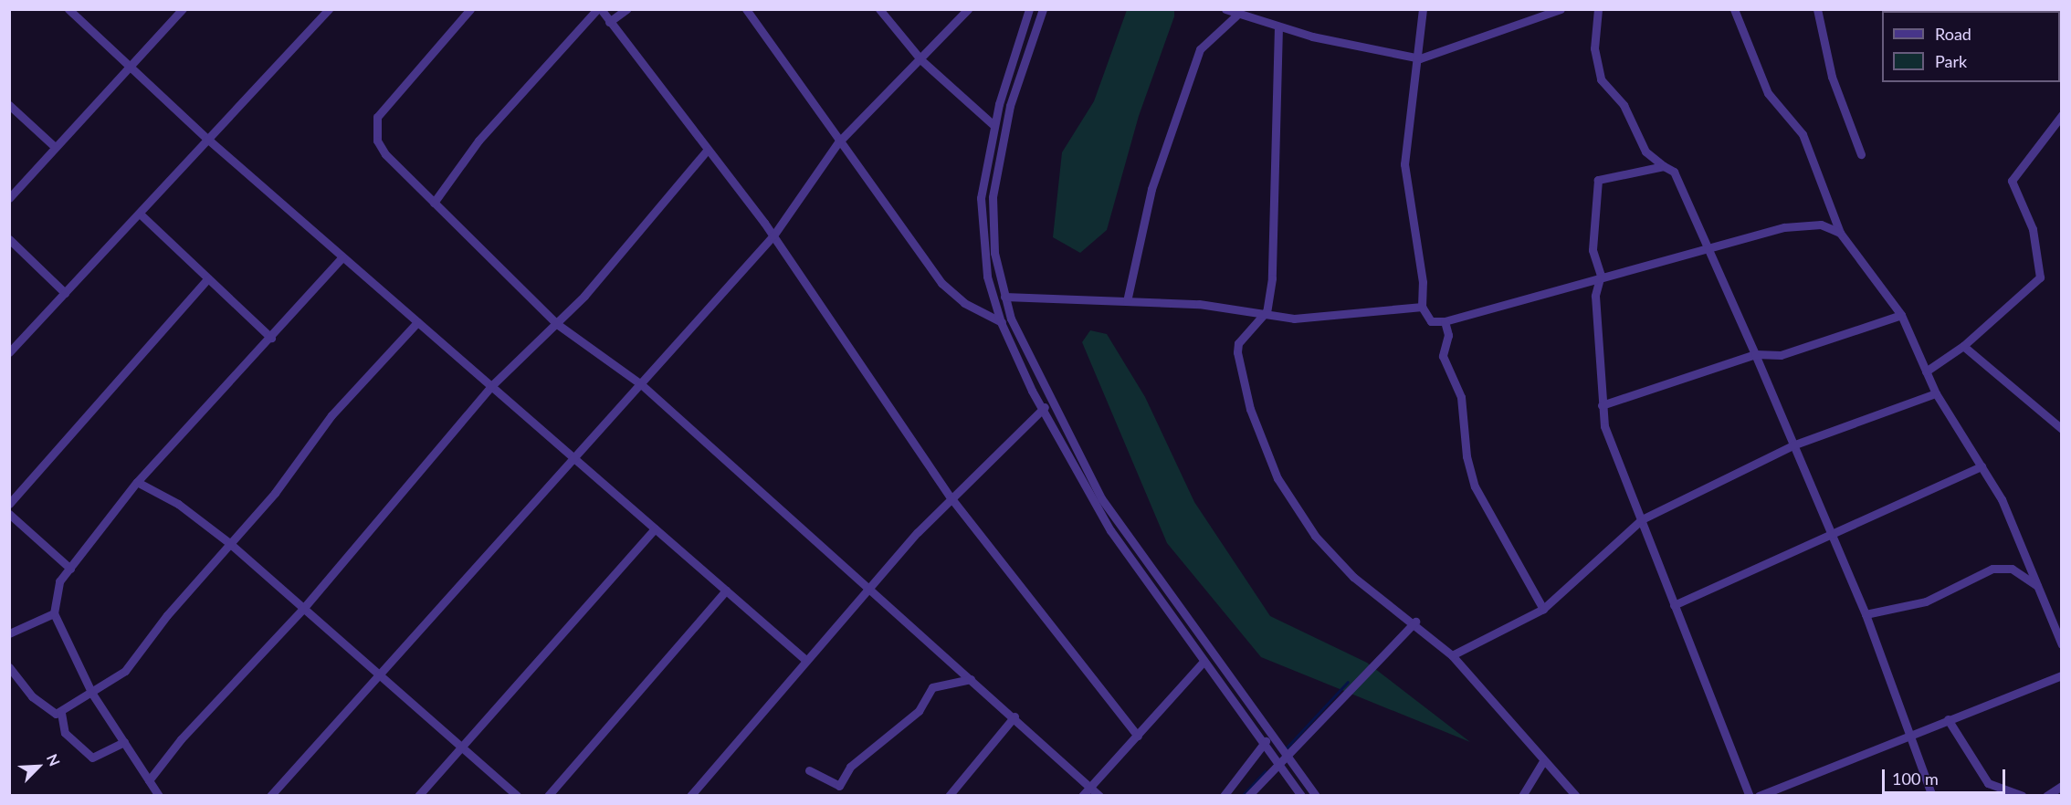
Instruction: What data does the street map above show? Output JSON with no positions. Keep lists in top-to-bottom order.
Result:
{
  "legend": ["Road", "Park"],
  "scale_bar": "100 m",
  "north": "top right"
}
